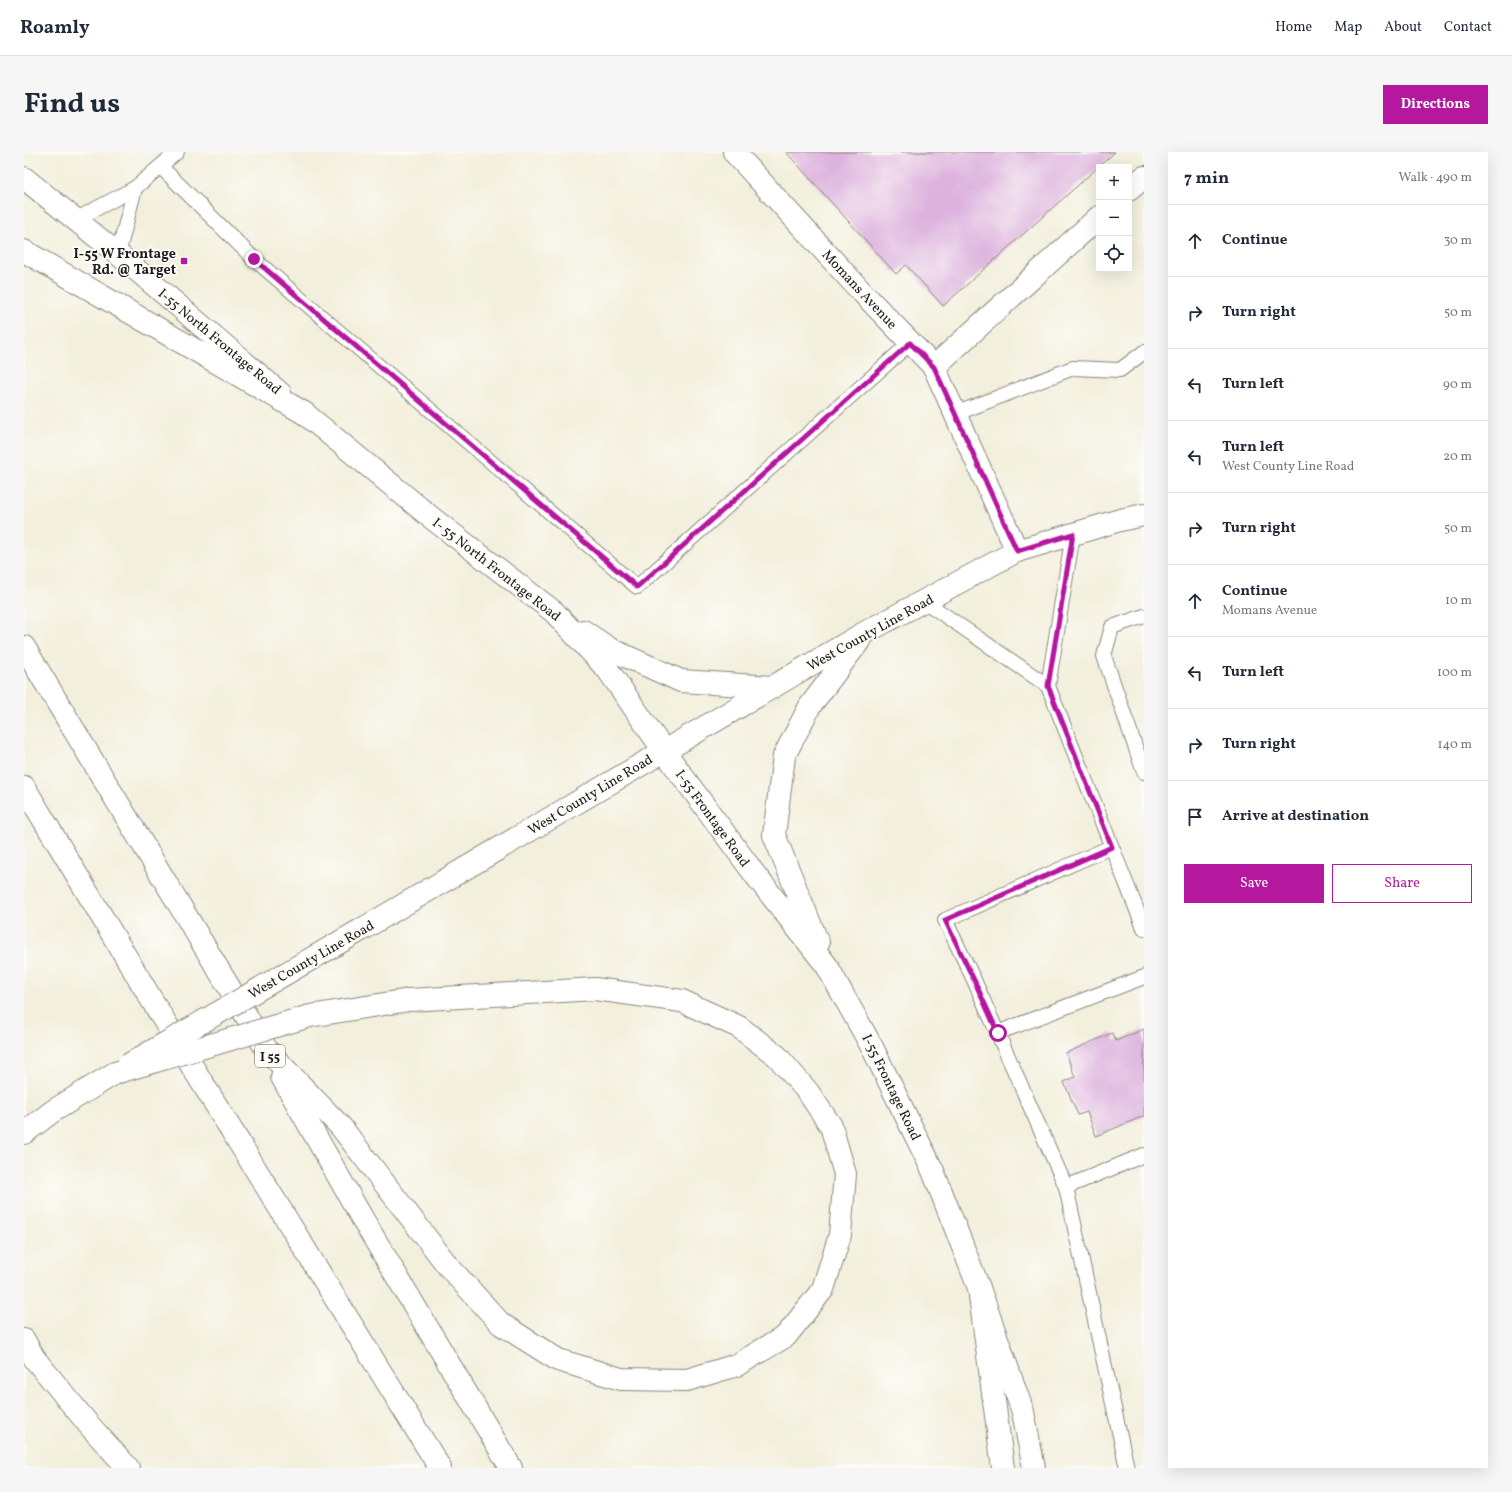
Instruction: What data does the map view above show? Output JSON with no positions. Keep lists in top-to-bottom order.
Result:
{
  "streets": {
    "main road": [
      "Momans Avenue",
      "I-55 North Frontage Road",
      "I- 55 North Frontage Road",
      "West County Line Road",
      "I-55 Frontage Road",
      "I 55"
    ]
  },
  "crossings": [
    ["I-55 North Frontage Road", "I- 55 North Frontage Road"],
    ["I- 55 North Frontage Road", "West County Line Road"],
    ["I- 55 North Frontage Road", "I-55 Frontage Road"],
    ["West County Line Road", "I-55 Frontage Road"]
  ],
  "places": {
    "transit": ["I-55 W Frontage Rd. @ Target"]
  },
  "page": {
    "header": "Roamly",
    "nav": [
      "Home",
      "Map",
      "About",
      "Contact"
    ],
    "title": "Find us",
    "buttons": [
      "Directions",
      ["Save", "Share"]
    ],
    "heading": ["7 min", "Walk · 490 m"],
    "map_buttons": ["+", "−"],
    "list": [
      ["Continue", "30 m"],
      ["Turn right", "50 m"],
      ["Turn left", "90 m"],
      ["Turn left", "West County Line Road", "20 m"],
      ["Turn right", "50 m"],
      ["Continue", "Momans Avenue", "10 m"],
      ["Turn left", "100 m"],
      ["Turn right", "140 m"],
      "Arrive at destination"
    ]
  }
}
